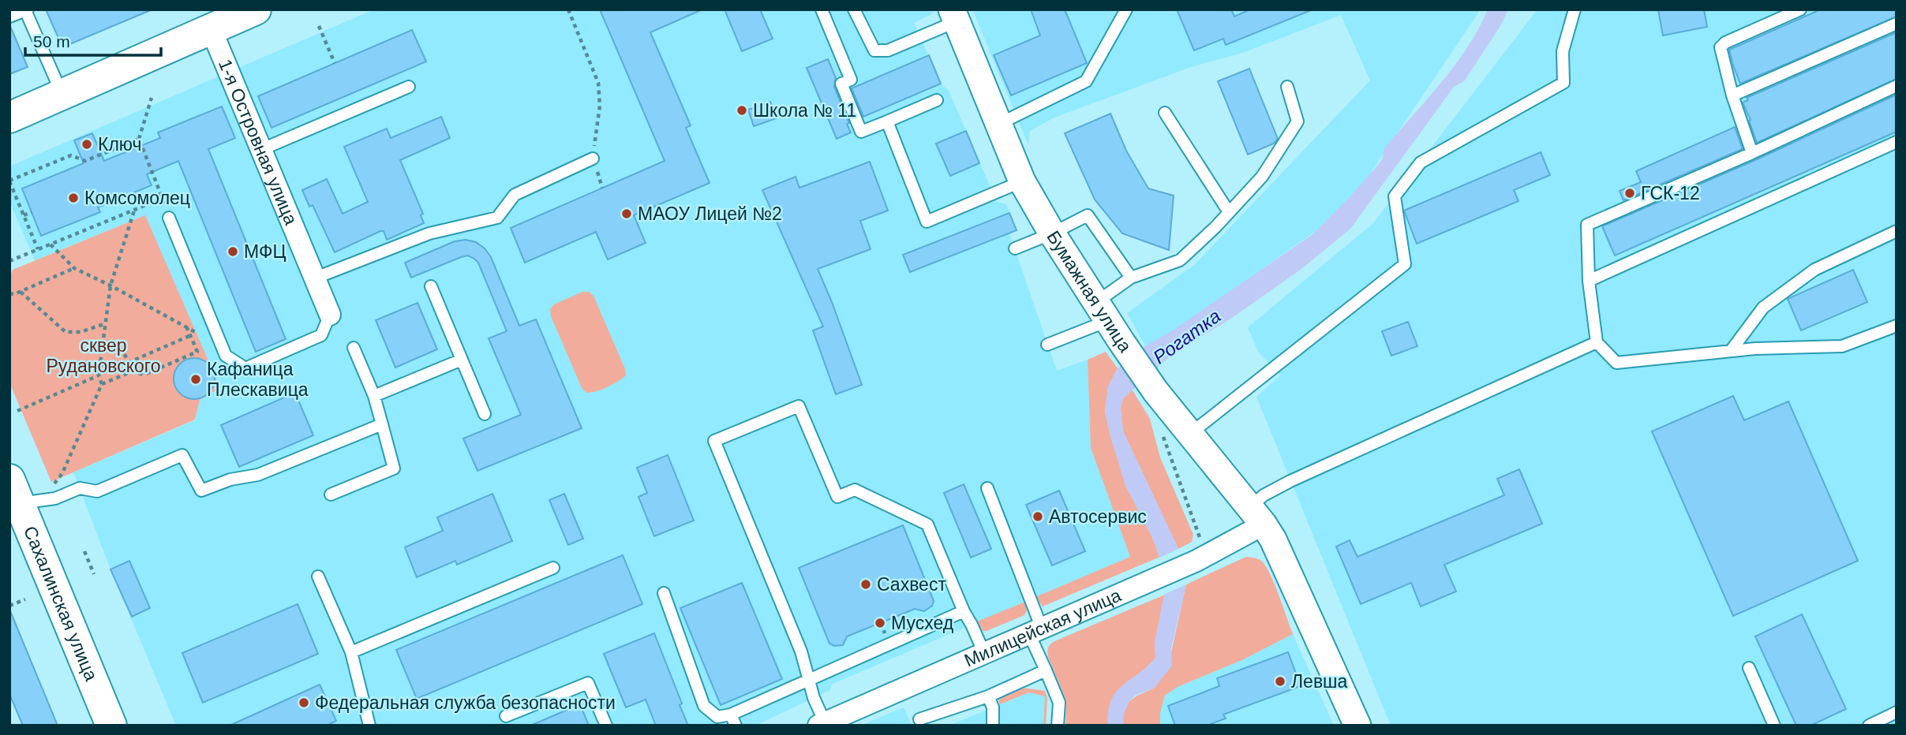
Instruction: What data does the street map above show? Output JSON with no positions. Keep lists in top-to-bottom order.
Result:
{
  "streets": {
    "main road": ["Сахалинская улица"],
    "street": ["1-я Островная улица", "Бумажная улица", "Милицейская улица"]
  },
  "crossings": [
    ["Бумажная улица", "Милицейская улица"]
  ],
  "water": ["Рогатка"],
  "parks": ["сквер Рудановского"],
  "places": [
    "Школа № 11",
    "Ключ",
    "ГСК-12",
    "Комсомолец",
    "МАОУ Лицей №2",
    "МФЦ",
    "Кафаница Плескавица",
    "Автосервис",
    "Сахвест",
    "Мусхед",
    "Левша",
    "Федеральная служба безопасности"
  ],
  "scale_bar": "50 m"
}
